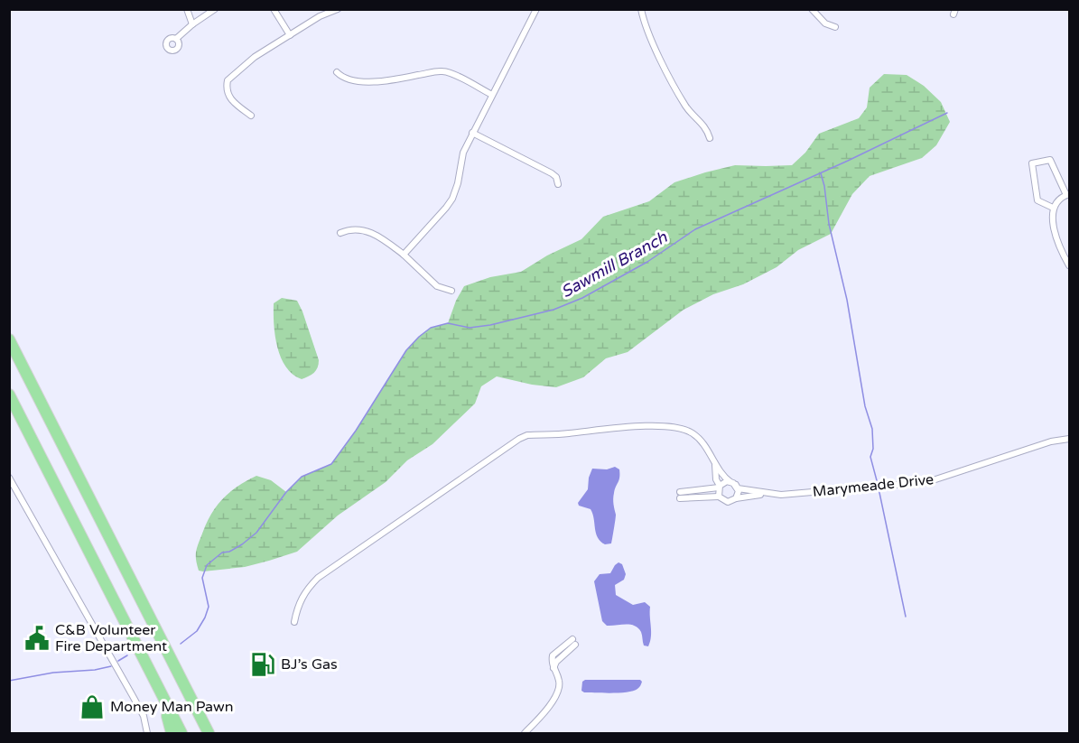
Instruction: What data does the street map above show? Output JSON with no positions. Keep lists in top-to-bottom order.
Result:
{
  "streets": {
    "street": ["Marymeade Drive"]
  },
  "water": ["Sawmill Branch"],
  "places": {
    "public building": ["C&B Volunteer Fire Department"],
    "fuel station": ["BJ’s Gas"],
    "shop": ["Money Man Pawn"]
  }
}
